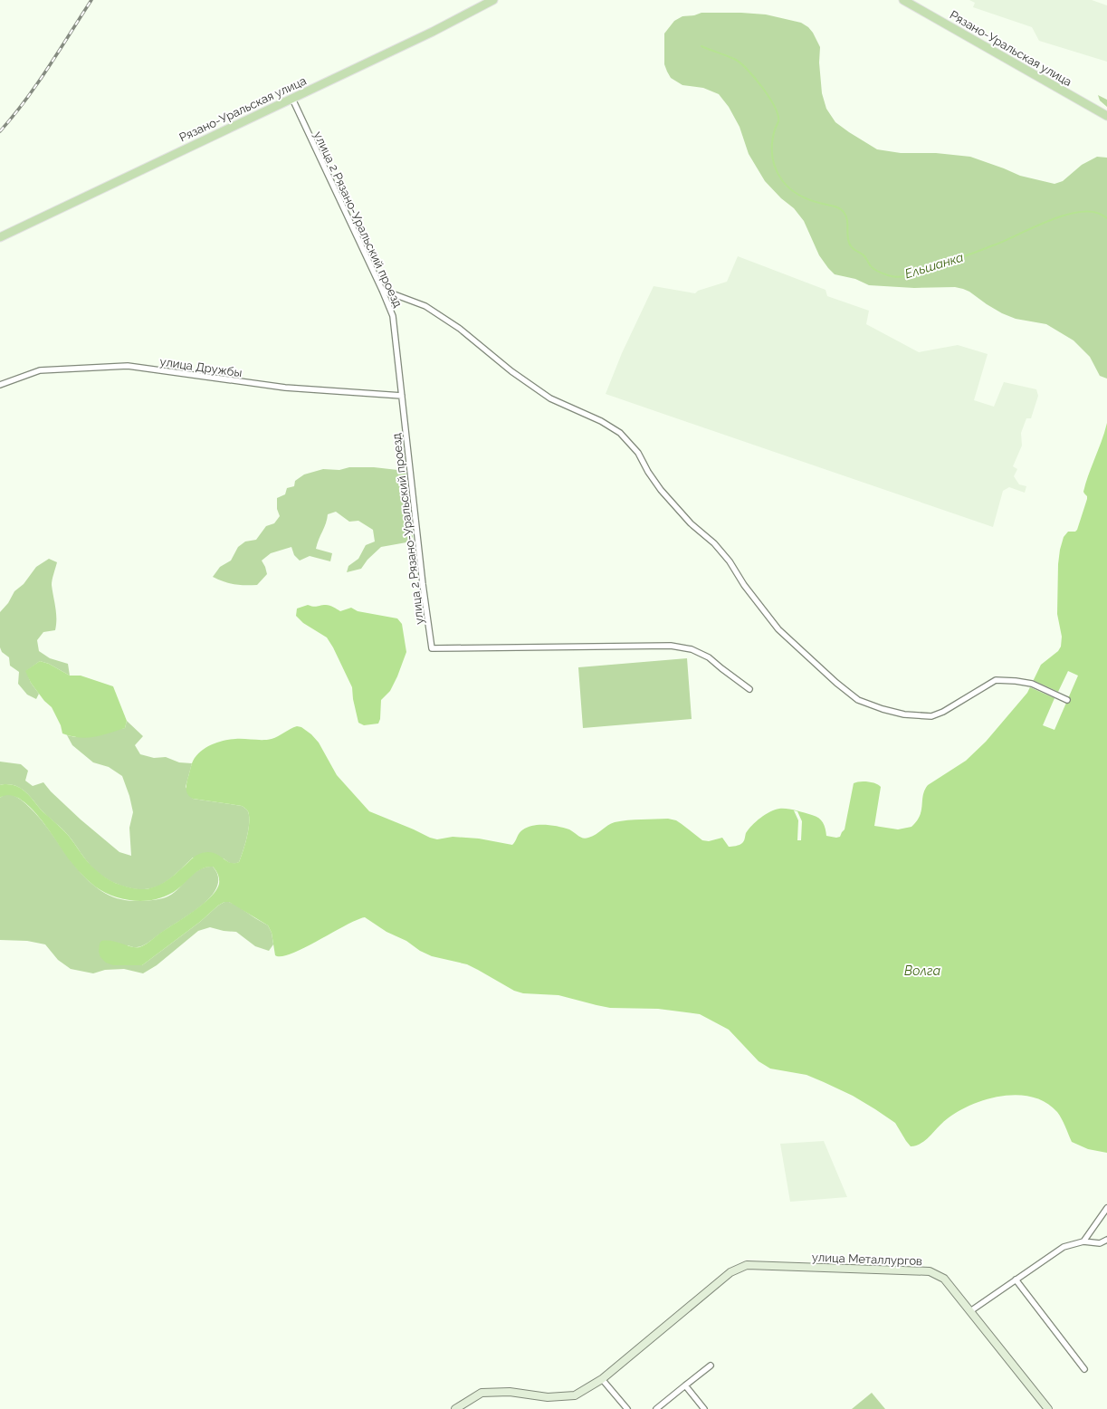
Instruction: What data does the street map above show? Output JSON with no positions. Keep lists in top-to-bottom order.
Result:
{
  "streets": {
    "main road": ["Рязано-Уральская улица"],
    "street": ["улица 2 Рязано-Уральский проезд", "улица Дружбы", "улица Металлургов"]
  },
  "crossings": [
    ["Рязано-Уральская улица", "улица 2 Рязано-Уральский проезд"],
    ["улица 2 Рязано-Уральский проезд", "улица Дружбы"]
  ],
  "water": ["Ельшанка", "Волга"]
}
